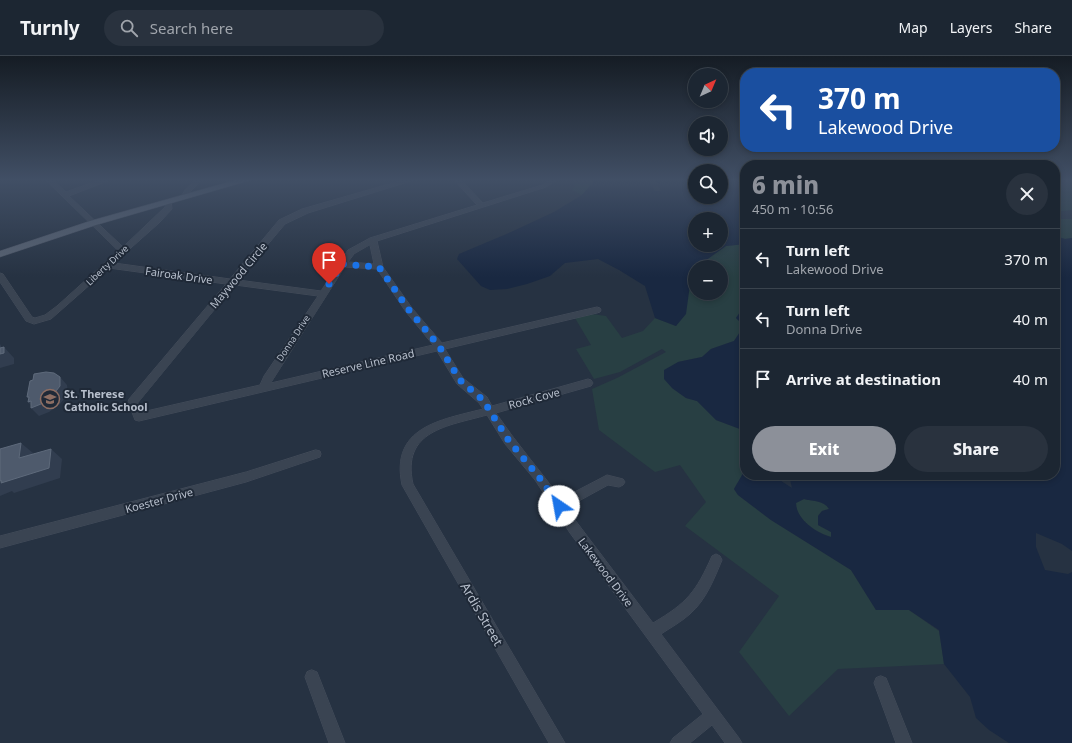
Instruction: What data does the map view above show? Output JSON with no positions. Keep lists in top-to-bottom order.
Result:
{
  "streets": {
    "street": [
      "Liberty Drive",
      "Fairoak Drive",
      "Maywood Circle",
      "Donna Drive",
      "Reserve Line Road",
      "Rock Cove",
      "Koester Drive",
      "Lakewood Drive",
      "Ardis Street"
    ]
  },
  "crossings": [
    ["Liberty Drive", "Fairoak Drive"],
    ["Fairoak Drive", "Maywood Circle"],
    ["Fairoak Drive", "Donna Drive"],
    ["Maywood Circle", "Reserve Line Road"],
    ["Donna Drive", "Reserve Line Road"],
    ["Donna Drive", "Lakewood Drive"],
    ["Reserve Line Road", "Lakewood Drive"],
    ["Rock Cove", "Lakewood Drive"],
    ["Rock Cove", "Ardis Street"]
  ],
  "places": {
    "school or university": ["St. Therese Catholic School"]
  },
  "north": "top right",
  "page": {
    "header": "Turnly",
    "search": "Search here",
    "nav": ["Map", "Layers", "Share"],
    "map_buttons": ["+", "−"],
    "turn": ["370 m", "Lakewood Drive"],
    "heading": ["6 min", "450 m · 10:56"],
    "list": [
      {
        "name": "Turn left",
        "note": "Lakewood Drive",
        "value": "370 m"
      },
      {
        "name": "Turn left",
        "note": "Donna Drive",
        "value": "40 m"
      },
      {
        "name": "Arrive at destination",
        "value": "40 m"
      }
    ],
    "buttons": ["Exit", "Share"]
  }
}
